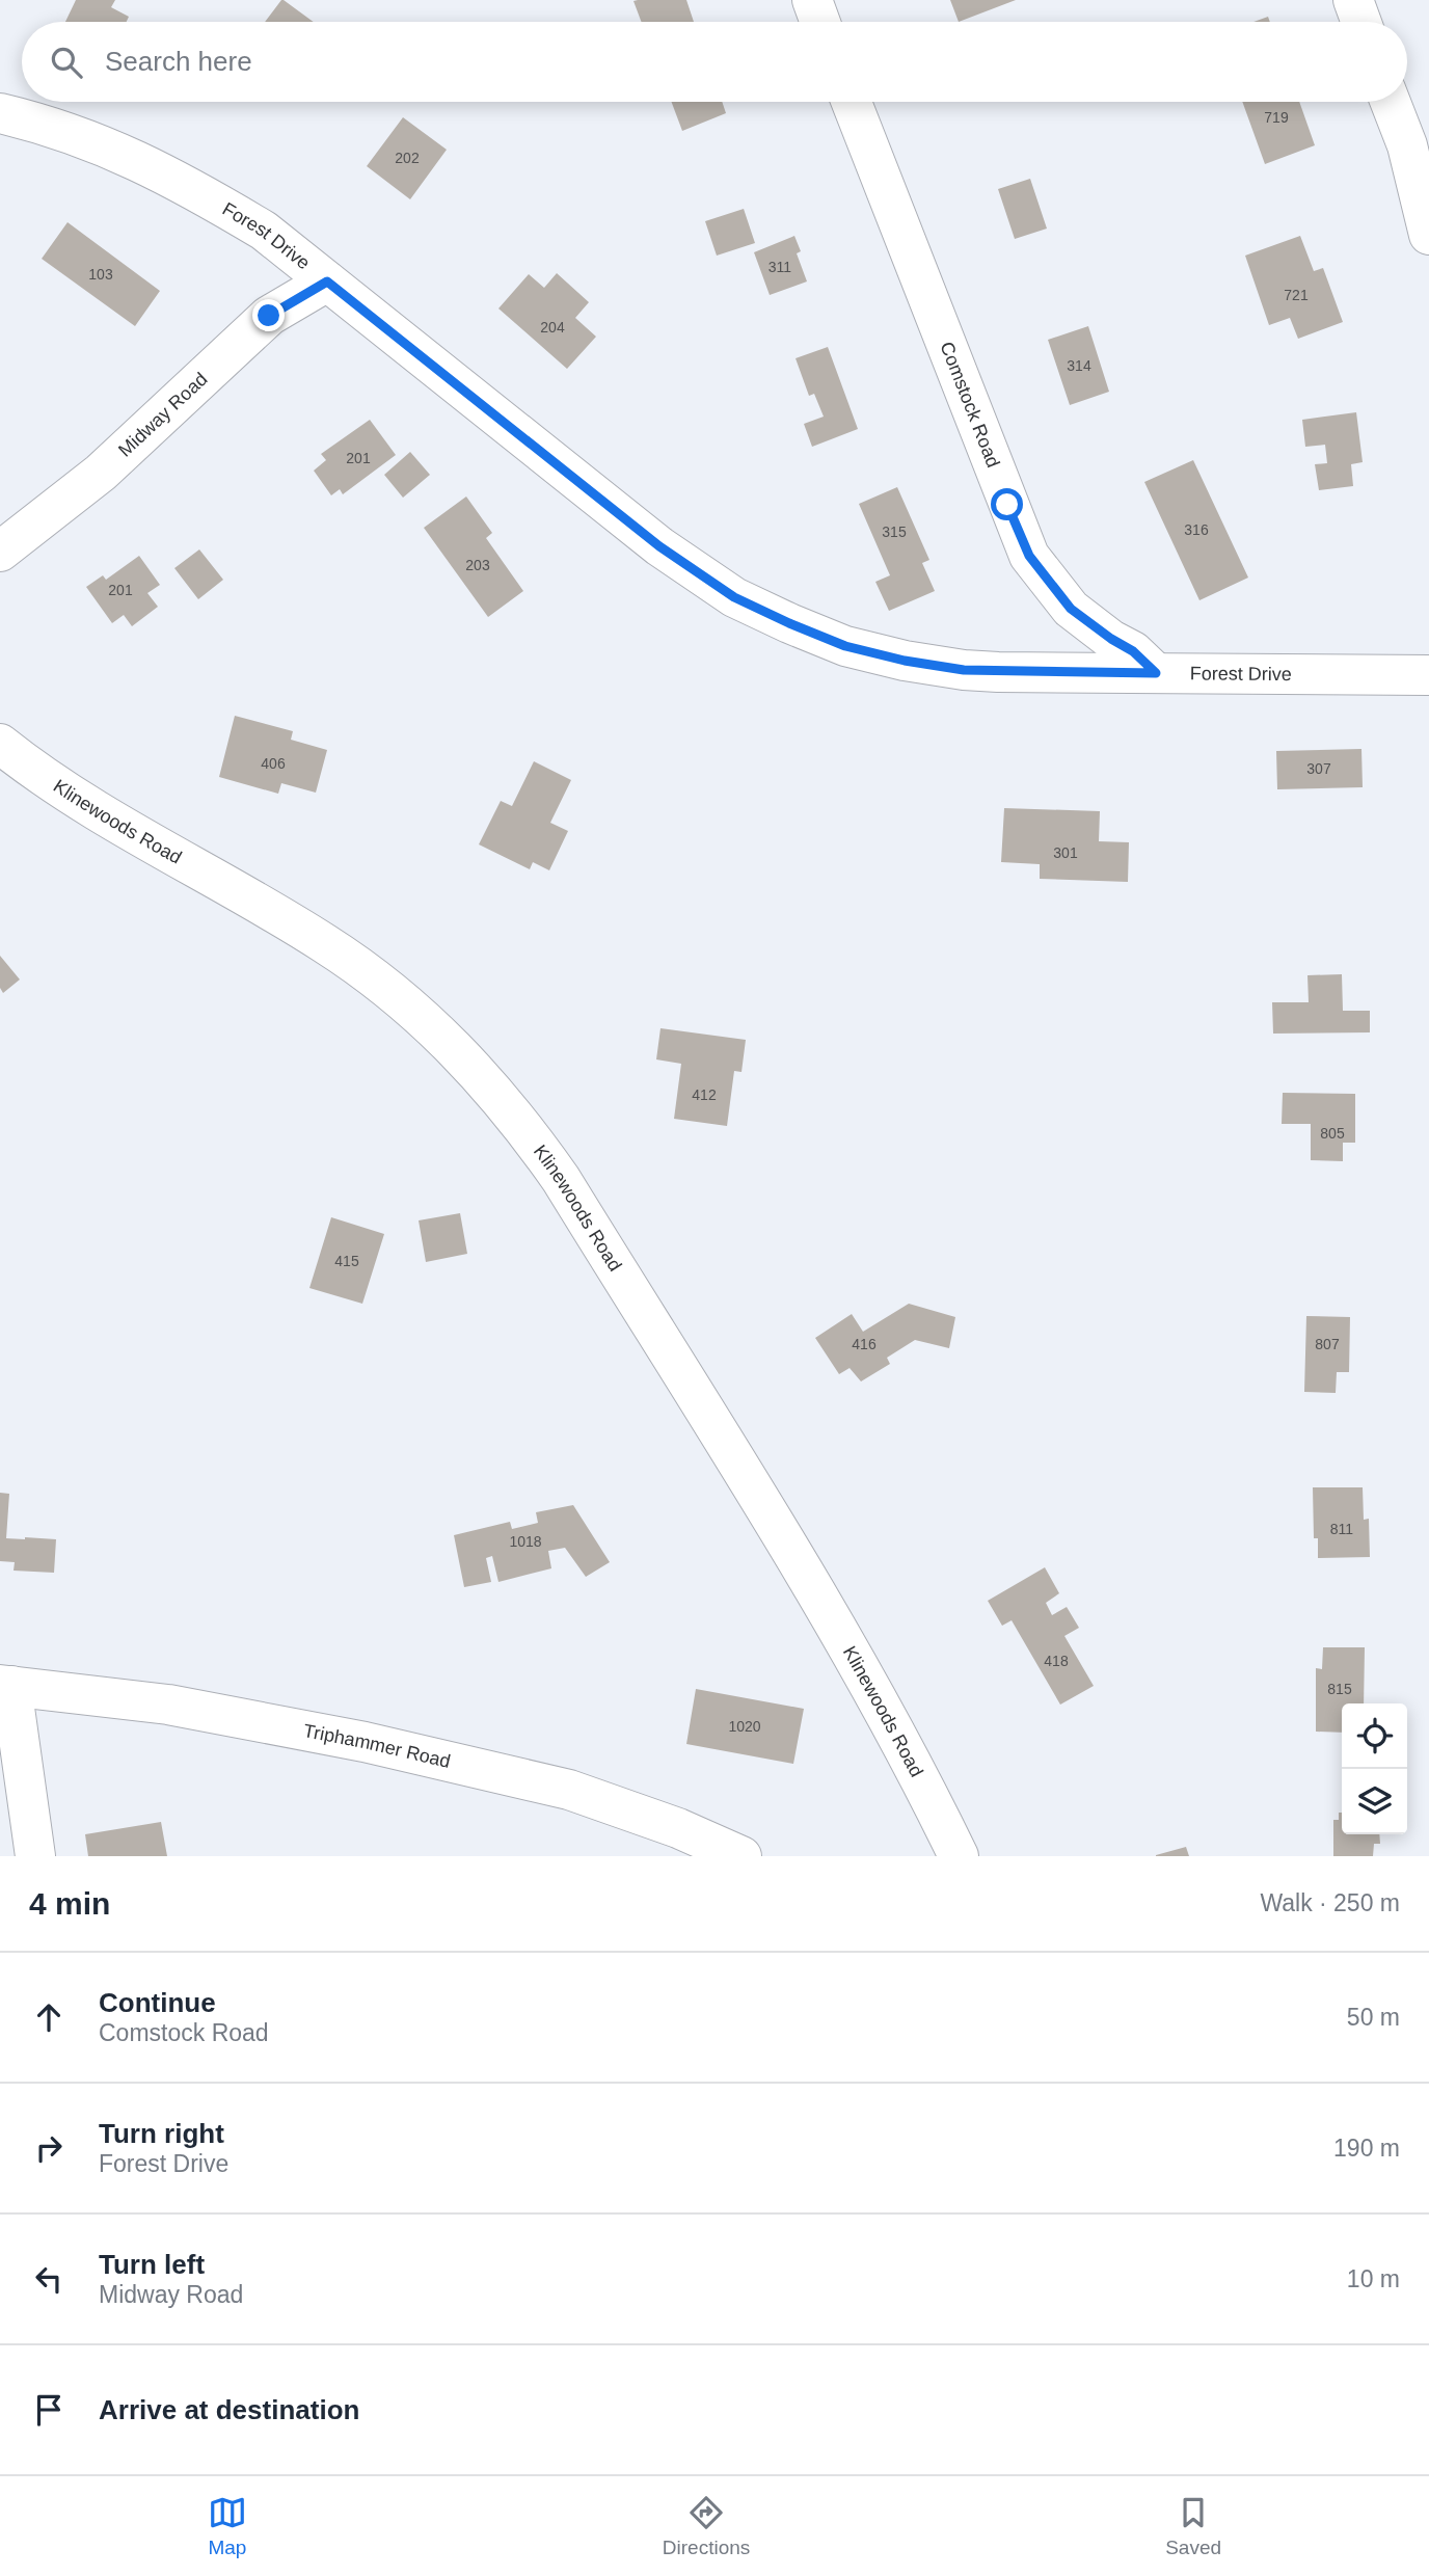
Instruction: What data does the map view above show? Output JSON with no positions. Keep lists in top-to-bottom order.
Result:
{
  "streets": {
    "street": [
      "Forest Drive",
      "Comstock Road",
      "Midway Road",
      "Klinewoods Road",
      "Triphammer Road"
    ]
  },
  "crossings": [
    ["Forest Drive", "Comstock Road"],
    ["Forest Drive", "Midway Road"]
  ],
  "house_numbers": [
    "719",
    "202",
    "311",
    "103",
    "721",
    "204",
    "314",
    "201",
    "316",
    "315",
    "203",
    "201",
    "406",
    "307",
    "301",
    "412",
    "805",
    "415",
    "416",
    "807",
    "811",
    "1018",
    "418",
    "815",
    "1020"
  ],
  "page": {
    "search": "Search here",
    "heading": ["4 min", "Walk · 250 m"],
    "list": [
      ["Continue", "Comstock Road", "50 m"],
      ["Turn right", "Forest Drive", "190 m"],
      ["Turn left", "Midway Road", "10 m"],
      "Arrive at destination"
    ],
    "nav": ["Map", "Directions", "Saved"]
  }
}
